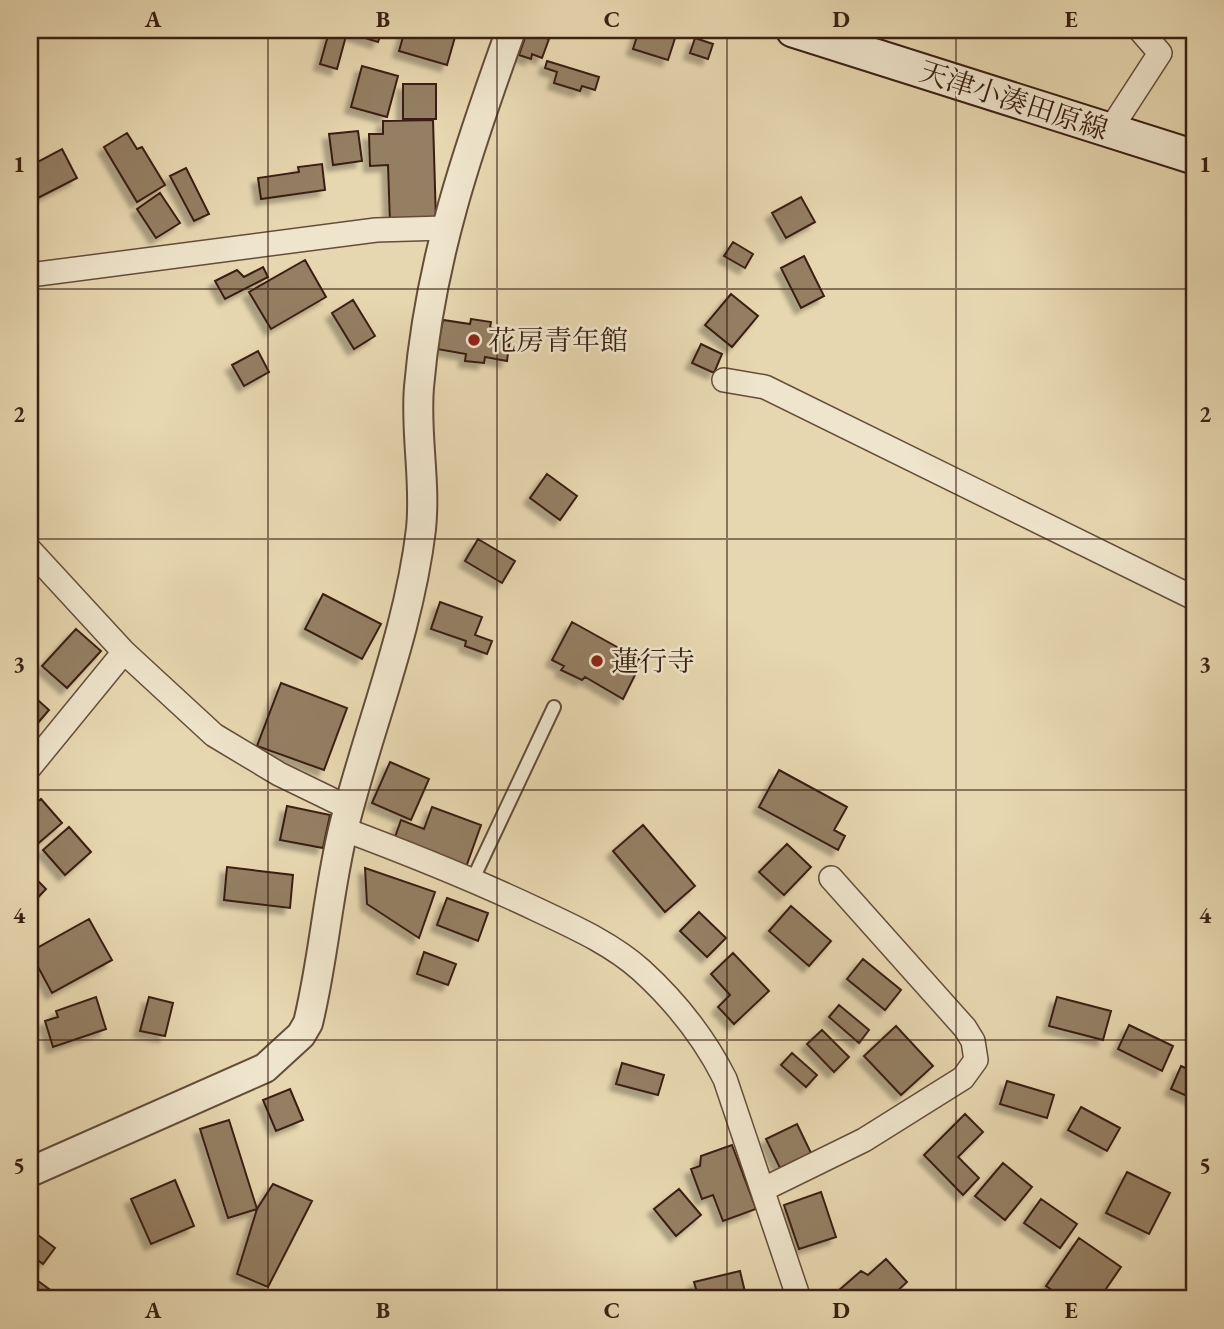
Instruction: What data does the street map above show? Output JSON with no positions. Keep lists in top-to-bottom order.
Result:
{
  "streets": {
    "main road": ["天津小湊田原線"]
  },
  "places": ["花房青年館", "蓮行寺"],
  "grid": {
    "columns": [
      "A",
      "B",
      "C",
      "D",
      "E"
    ],
    "rows": [
      "1",
      "2",
      "3",
      "4",
      "5"
    ]
  }
}
